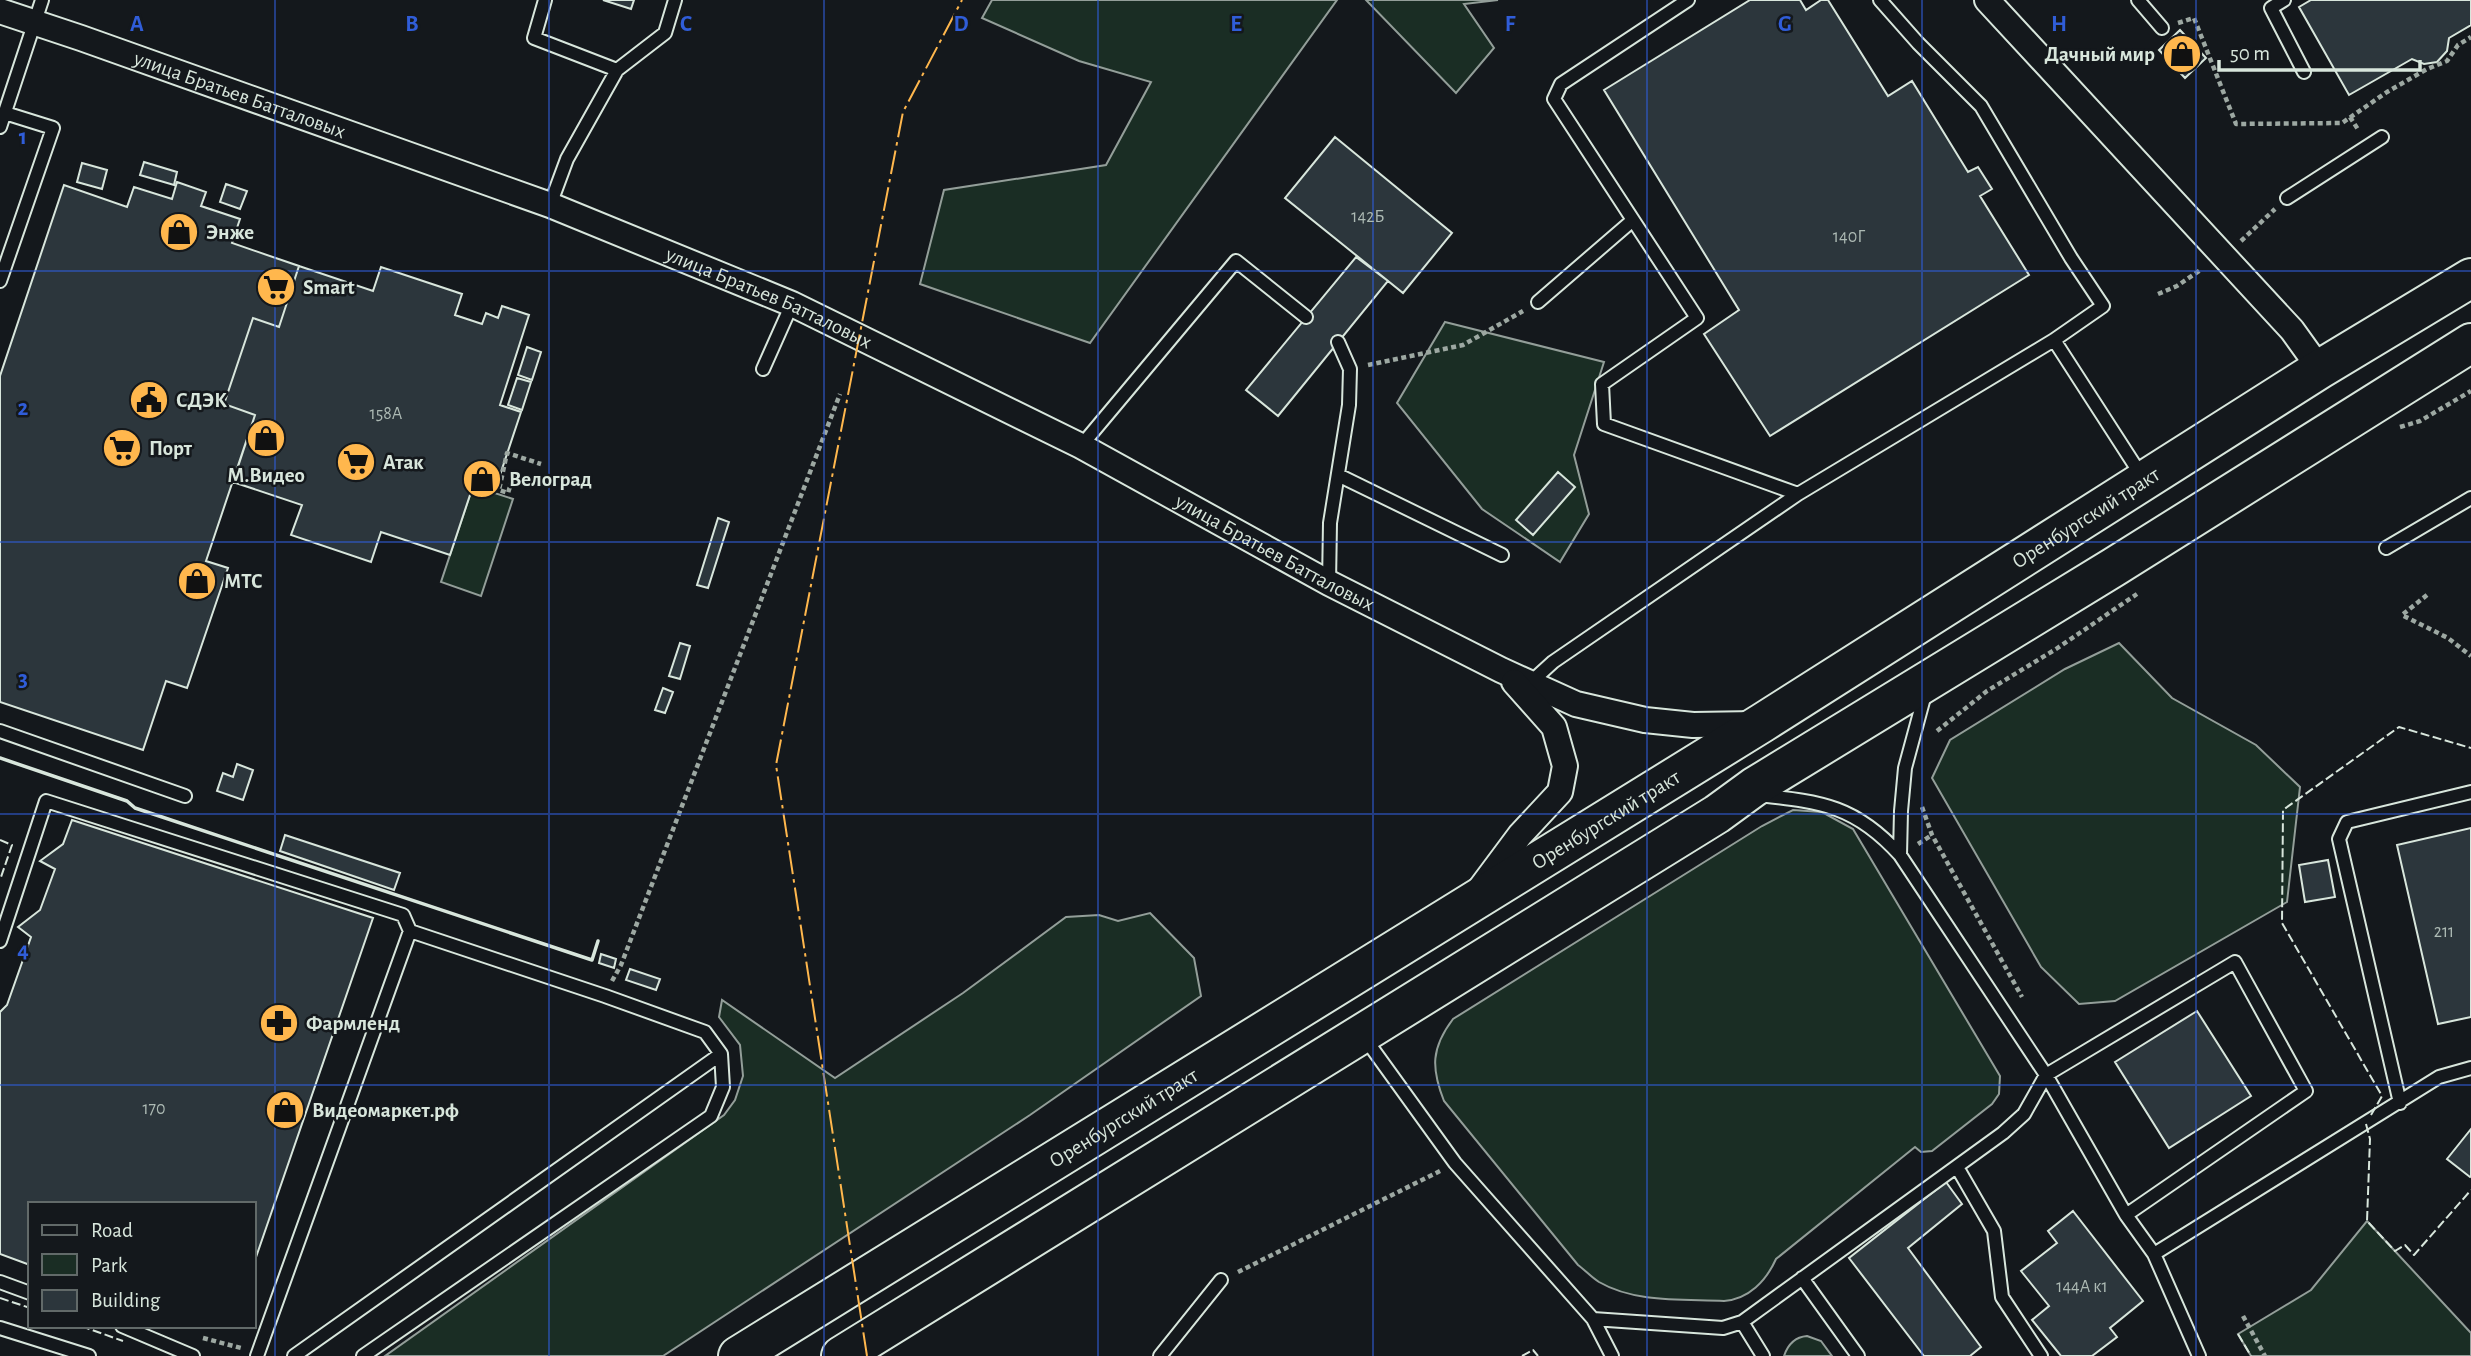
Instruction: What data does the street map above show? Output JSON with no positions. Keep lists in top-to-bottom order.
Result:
{
  "streets": {
    "main road": ["Оренбургский тракт"],
    "street": ["улица Братьев Батталовых"]
  },
  "crossings": [
    ["улица Братьев Батталовых", "Оренбургский тракт"]
  ],
  "places": {
    "shop": [
      "Дачный мир",
      "Энже",
      "М.Видео",
      "Велоград",
      "МТС",
      "Видеомаркет.рф"
    ],
    "supermarket": ["Smart", "Порт", "Атак"],
    "public building": ["СДЭК"],
    "pharmacy": ["Фармленд"]
  },
  "house_numbers": [
    "142Б",
    "140Г",
    "158А",
    "211",
    "170",
    "144А к1"
  ],
  "legend": ["Road", "Park", "Building"],
  "scale_bar": "50 m",
  "grid": {
    "columns": [
      "A",
      "B",
      "C",
      "D",
      "E",
      "F",
      "G",
      "H"
    ],
    "rows": [
      "1",
      "2",
      "3",
      "4"
    ]
  }
}
